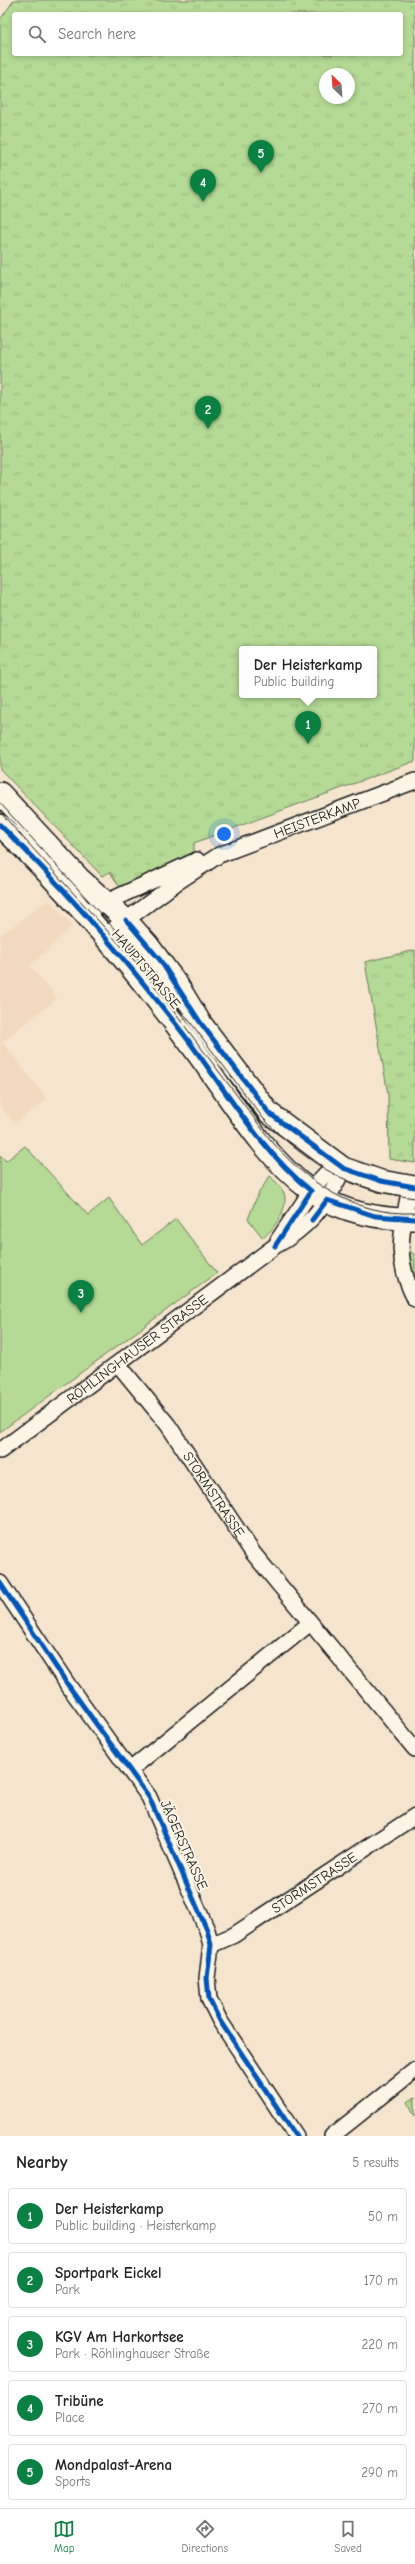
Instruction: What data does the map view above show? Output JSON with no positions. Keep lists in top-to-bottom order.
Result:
{
  "streets": {
    "street": [
      "HEISTERKAMP",
      "HAUPTSTRASSE",
      "RÖHLINGHAUSER STRASSE",
      "STORMSTRASSE",
      "JÄGERSTRASSE"
    ]
  },
  "crossings": [
    ["HEISTERKAMP", "HAUPTSTRASSE"],
    ["HAUPTSTRASSE", "RÖHLINGHAUSER STRASSE"],
    ["RÖHLINGHAUSER STRASSE", "STORMSTRASSE"],
    ["STORMSTRASSE", "JÄGERSTRASSE"]
  ],
  "north": "top left",
  "page": {
    "search": "Search here",
    "pins": [
      "5",
      "4",
      "2",
      "1",
      "3"
    ],
    "popup": ["Der Heisterkamp", "Public building"],
    "heading": ["Nearby", "5 results"],
    "list": [
      {
        "mark": "1",
        "name": "Der Heisterkamp",
        "note": "Public building · Heisterkamp",
        "value": "50 m"
      },
      {
        "mark": "2",
        "name": "Sportpark Eickel",
        "note": "Park",
        "value": "170 m"
      },
      {
        "mark": "3",
        "name": "KGV Am Harkortsee",
        "note": "Park · Röhlinghauser Straße",
        "value": "220 m"
      },
      {
        "mark": "4",
        "name": "Tribüne",
        "note": "Place",
        "value": "270 m"
      },
      {
        "mark": "5",
        "name": "Mondpalast-Arena",
        "note": "Sports",
        "value": "290 m"
      }
    ],
    "nav": ["Map", "Directions", "Saved"]
  }
}
